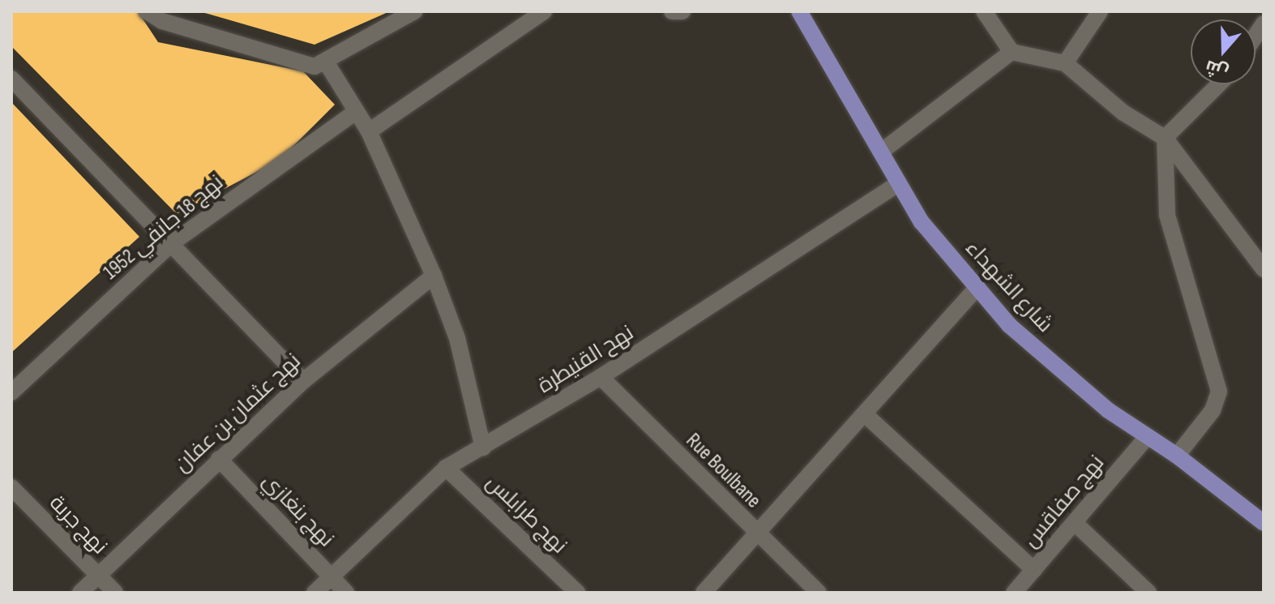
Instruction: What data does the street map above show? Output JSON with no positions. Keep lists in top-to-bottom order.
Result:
{
  "streets": {
    "main road": ["شارع الشهداء"],
    "street": [
      "نهج 18 جانفي 1952",
      "نهح القنيطرة",
      "نهج عثمان بن عفان",
      "Rue Boulbane",
      "نهج صفاقس",
      "نهج بنغازي",
      "نهج طرابلس",
      "نهج جربة"
    ]
  },
  "crossings": [
    ["شارع الشهداء", "نهح القنيطرة"],
    ["شارع الشهداء", "نهج صفاقس"],
    ["نهح القنيطرة", "Rue Boulbane"],
    ["نهح القنيطرة", "نهج بنغازي"],
    ["نهح القنيطرة", "نهج طرابلس"],
    ["نهج عثمان بن عفان", "نهج بنغازي"],
    ["نهج عثمان بن عفان", "نهج جربة"]
  ],
  "north": "bottom"
}
